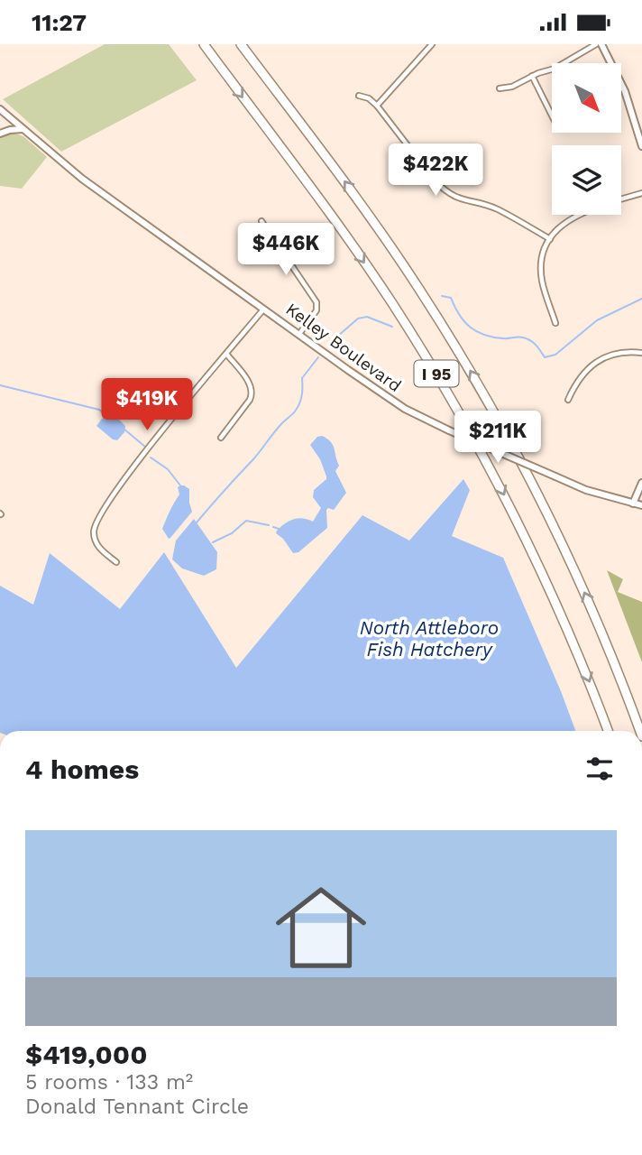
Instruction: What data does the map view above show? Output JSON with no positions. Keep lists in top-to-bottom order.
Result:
{
  "streets": {
    "highway": ["I 95"],
    "main road": ["Kelley Boulevard"]
  },
  "water": ["North Attleboro Fish Hatchery"],
  "north": "bottom right",
  "page": {
    "status": "11:27",
    "price": [
      "$422K",
      "$446K",
      "$419K",
      "$211K"
    ],
    "heading": "4 homes",
    "list": [
      {
        "name": "$419,000",
        "note": "5 rooms · 133 m² · Donald Tennant Circle"
      }
    ]
  }
}
